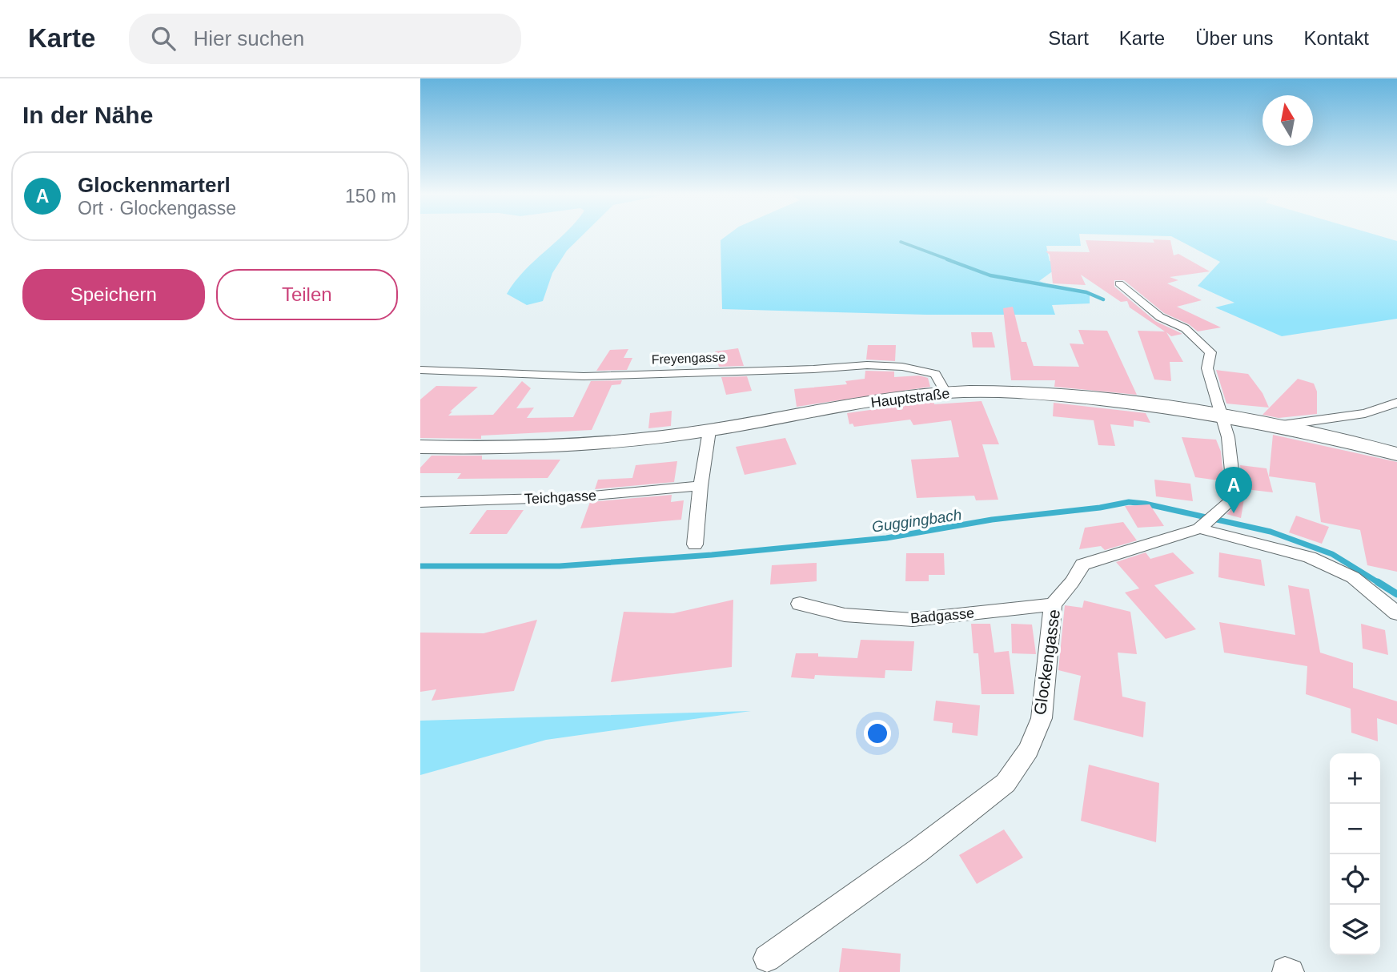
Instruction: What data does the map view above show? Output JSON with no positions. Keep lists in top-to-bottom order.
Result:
{
  "streets": {
    "main road": ["Hauptstraße"],
    "street": [
      "Freyengasse",
      "Teichgasse",
      "Badgasse",
      "Glockengasse"
    ]
  },
  "crossings": [
    ["Freyengasse", "Hauptstraße"],
    ["Hauptstraße", "Glockengasse"],
    ["Badgasse", "Glockengasse"]
  ],
  "water": ["Guggingbach"],
  "north": "top",
  "page": {
    "header": "Karte",
    "search": "Hier suchen",
    "nav": [
      "Start",
      "Karte",
      "Über uns",
      "Kontakt"
    ],
    "heading": "In der Nähe",
    "list": [
      {
        "mark": "A",
        "name": "Glockenmarterl",
        "note": "Ort · Glockengasse",
        "value": "150 m"
      }
    ],
    "buttons": ["Speichern", "Teilen"],
    "pins": "A",
    "map_buttons": ["+", "−"]
  }
}
